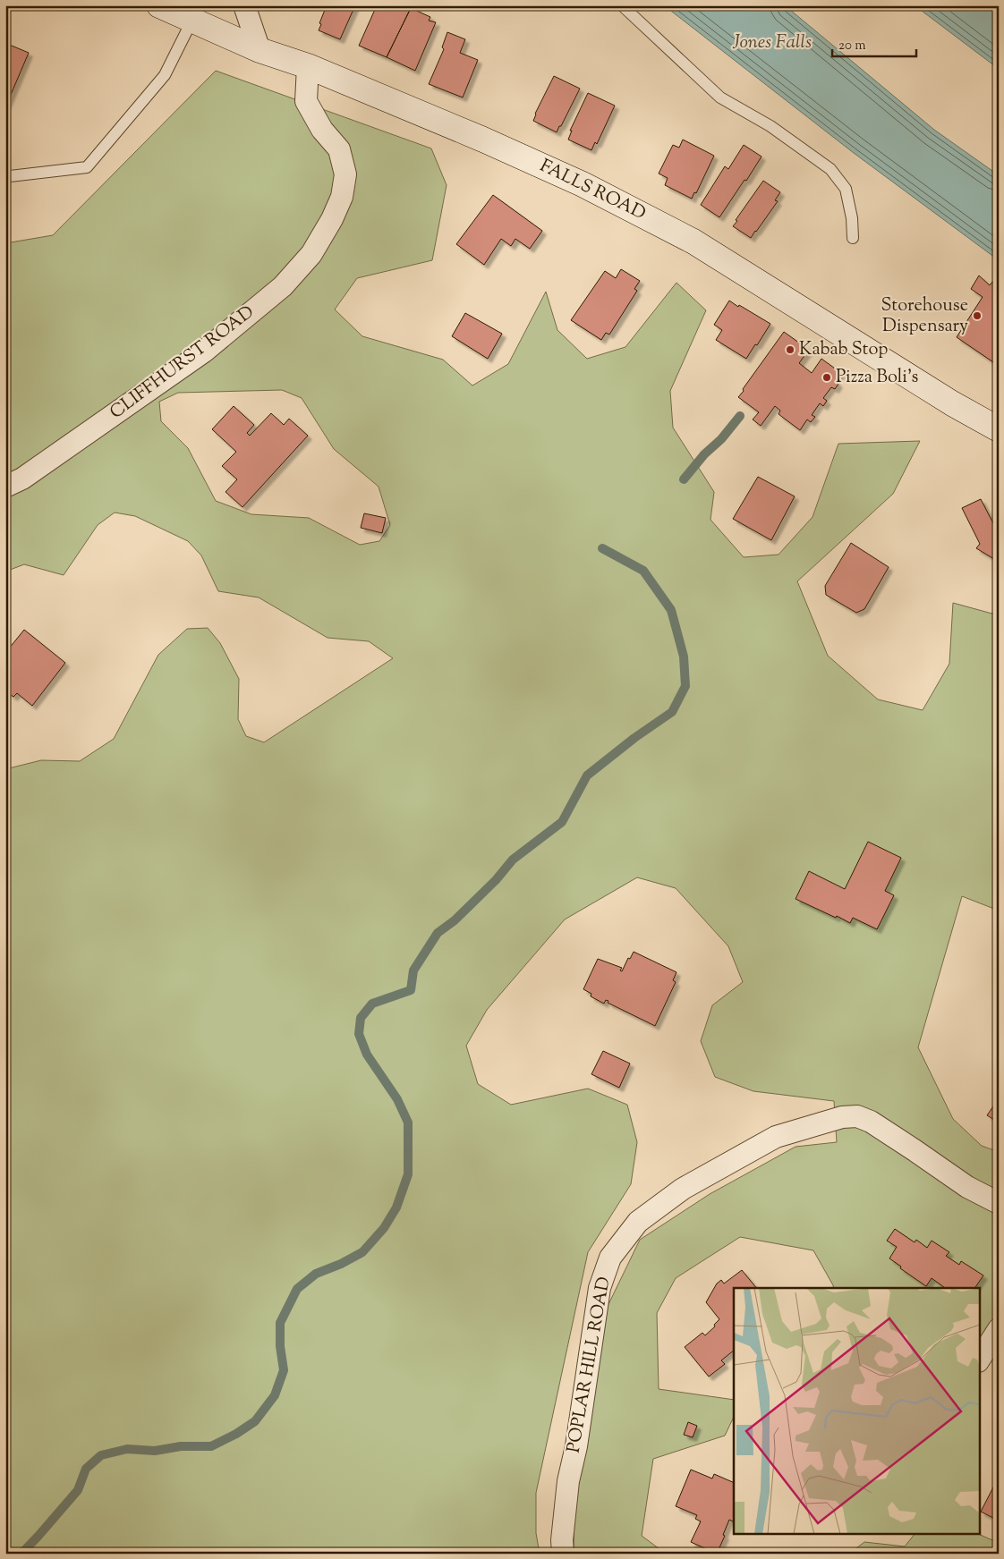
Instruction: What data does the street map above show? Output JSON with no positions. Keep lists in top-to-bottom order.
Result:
{
  "streets": {
    "main road": ["FALLS ROAD"],
    "street": ["CLIFFHURST ROAD", "POPLAR HILL ROAD"]
  },
  "crossings": [
    ["FALLS ROAD", "CLIFFHURST ROAD"]
  ],
  "water": ["Jones Falls"],
  "places": ["Storehouse Dispensary", "Kabab Stop", "Pizza Boli's"],
  "scale_bar": "20 m"
}
